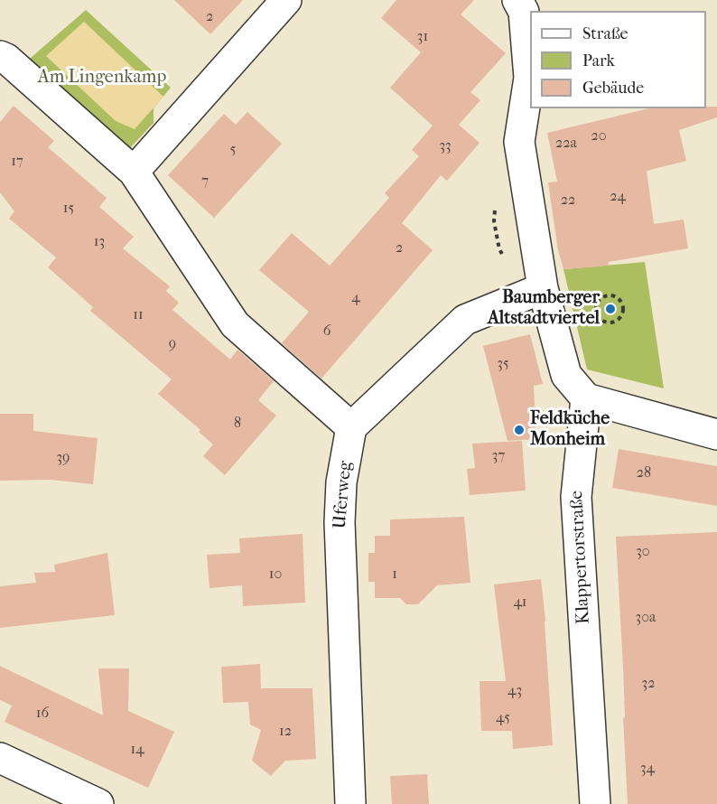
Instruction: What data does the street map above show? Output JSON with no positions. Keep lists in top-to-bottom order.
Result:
{
  "streets": {
    "street": ["Uferweg", "Klappertorstraße"]
  },
  "parks": ["Am Lingenkamp"],
  "places": ["Baumberger Altstadtviertel", "Feldküche Monheim"],
  "house_numbers": [
    "2",
    "31",
    "20",
    "22a",
    "33",
    "5",
    "17",
    "7",
    "24",
    "22",
    "15",
    "13",
    "2",
    "4",
    "11",
    "6",
    "9",
    "35",
    "8",
    "37",
    "39",
    "28",
    "30",
    "10",
    "1",
    "41",
    "30a",
    "32",
    "43",
    "16",
    "45",
    "12",
    "14",
    "34"
  ],
  "legend": ["Straße", "Park", "Gebäude"]
}
